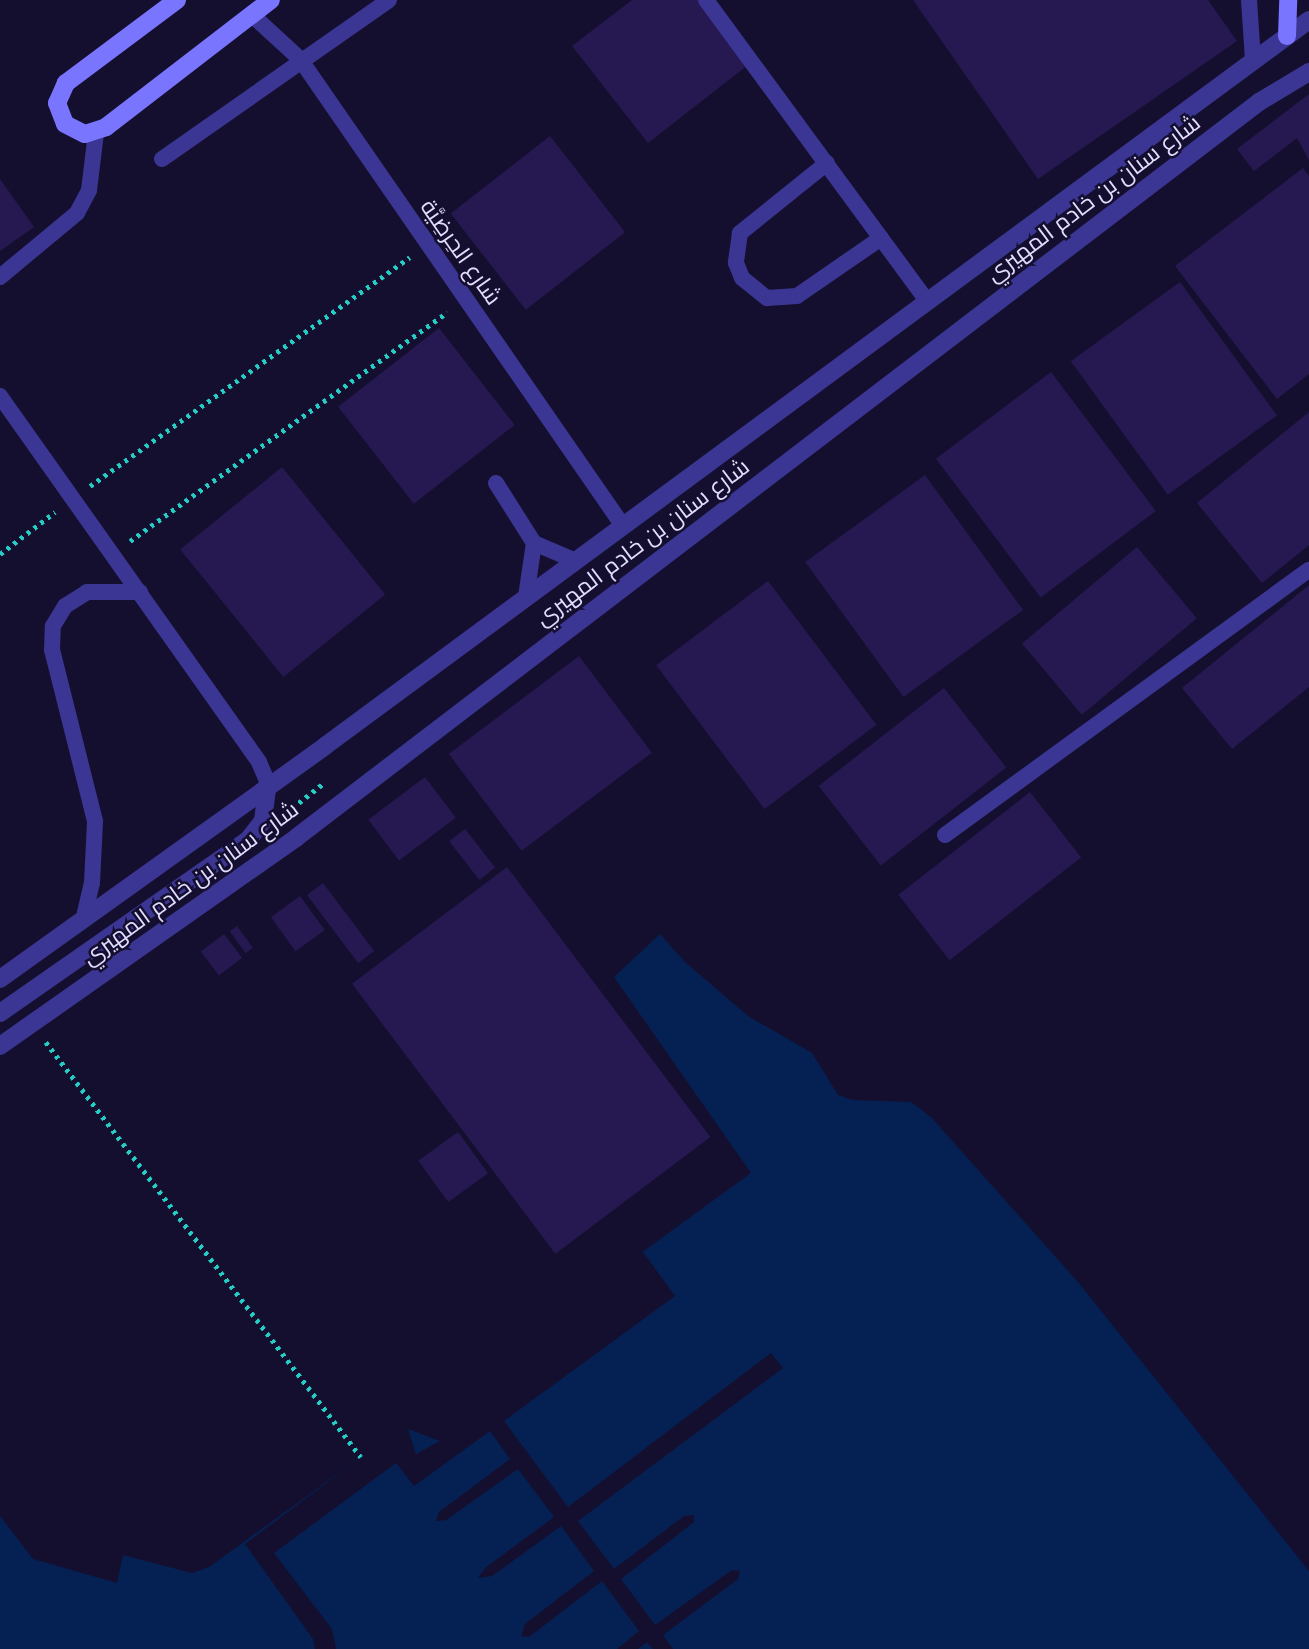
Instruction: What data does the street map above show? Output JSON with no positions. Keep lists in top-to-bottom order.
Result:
{
  "streets": {
    "street": ["شارع سنان بن خادم المهيري"],
    "lane": ["شارع الحِرضِيَّة"]
  },
  "crossings": [
    ["شارع سنان بن خادم المهيري", "شارع الحِرضِيَّة"]
  ]
}
